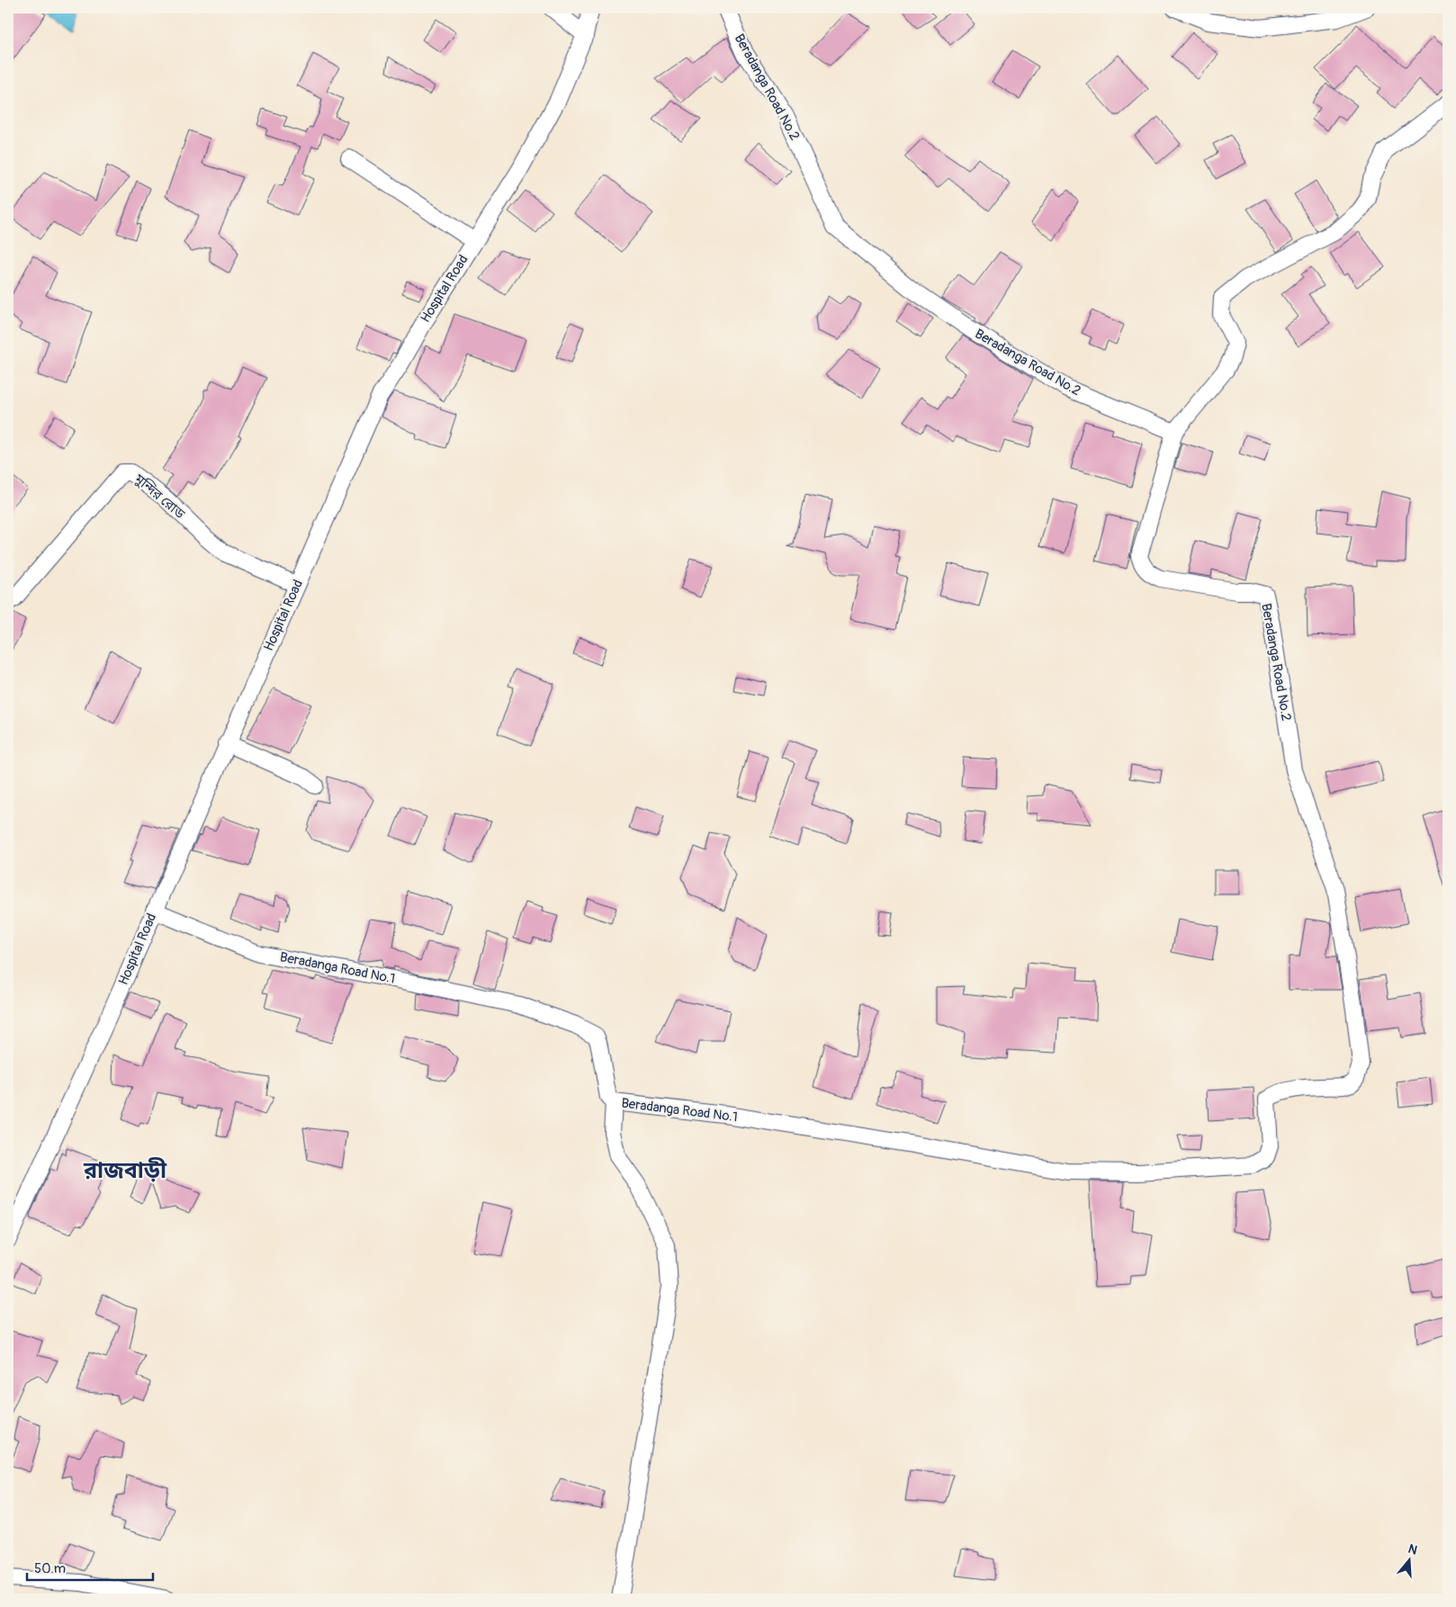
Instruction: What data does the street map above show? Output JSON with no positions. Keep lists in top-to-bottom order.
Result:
{
  "streets": {
    "street": [
      "Beradanga Road No.2",
      "Hospital Road",
      "মুন্দির রোড",
      "Beradanga Road No.1"
    ]
  },
  "crossings": [
    ["Beradanga Road No.2", "Beradanga Road No.1"],
    ["Hospital Road", "মুন্দির রোড"],
    ["Hospital Road", "Beradanga Road No.1"]
  ],
  "districts": ["রাজবাড়ী"],
  "scale_bar": "50 m",
  "north": "top"
}
